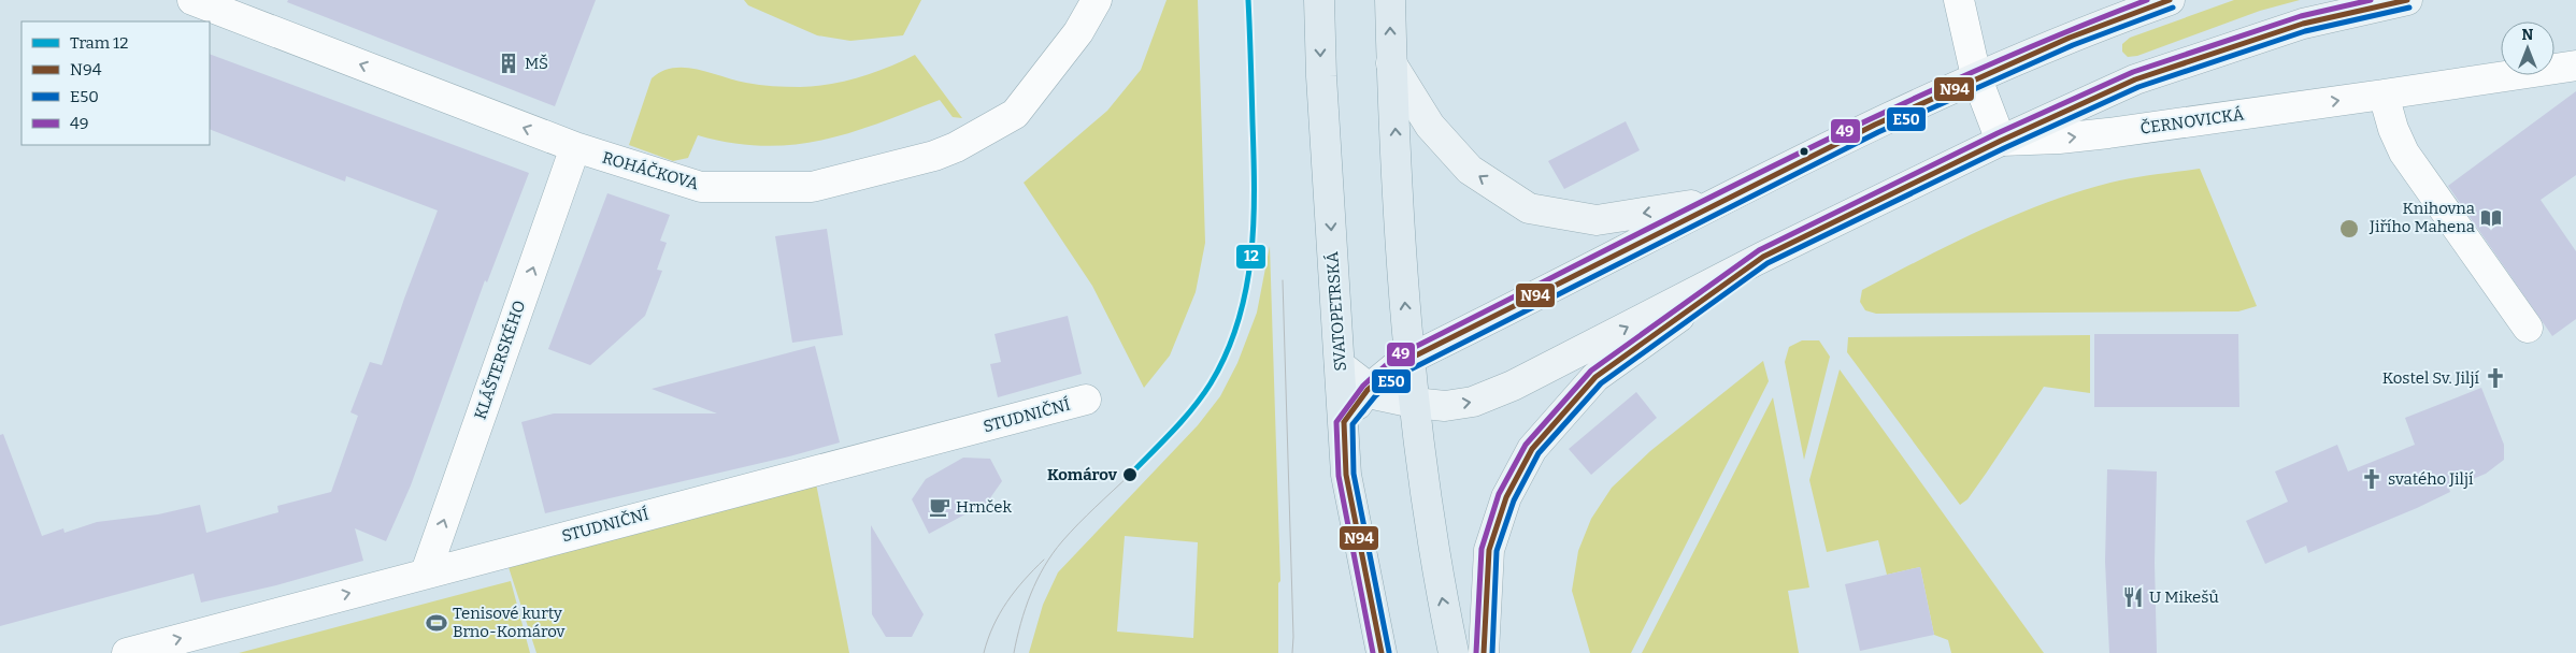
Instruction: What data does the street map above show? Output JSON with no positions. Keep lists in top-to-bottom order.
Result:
{
  "streets": {
    "main road": ["ČERNOVICKÁ", "SVATOPETRSKÁ"],
    "street": ["ROHÁČKOVA", "KLÁŠTERSKÉHO", "STUDNIČNÍ"]
  },
  "crossings": [
    ["ROHÁČKOVA", "KLÁŠTERSKÉHO"],
    ["KLÁŠTERSKÉHO", "STUDNIČNÍ"]
  ],
  "one_way": ["ROHÁČKOVA", "KLÁŠTERSKÉHO"],
  "places": {
    "building": ["MŠ"],
    "library": ["Knihovna Jiřího Mahena"],
    "church": ["Kostel Sv. Jiljí", "svatého Jiljí"],
    "other": ["Komárov"],
    "cafe": ["Hrnček"],
    "restaurant": ["U Mikešů"],
    "sports": ["Tenisové kurty Brno-Komárov"]
  },
  "lines": [
    "tram line 12",
    "transit line N94",
    "transit line 49",
    "transit line E50"
  ],
  "legend": [
    "Tram 12",
    "N94",
    "E50",
    "49"
  ],
  "north": "top"
}
